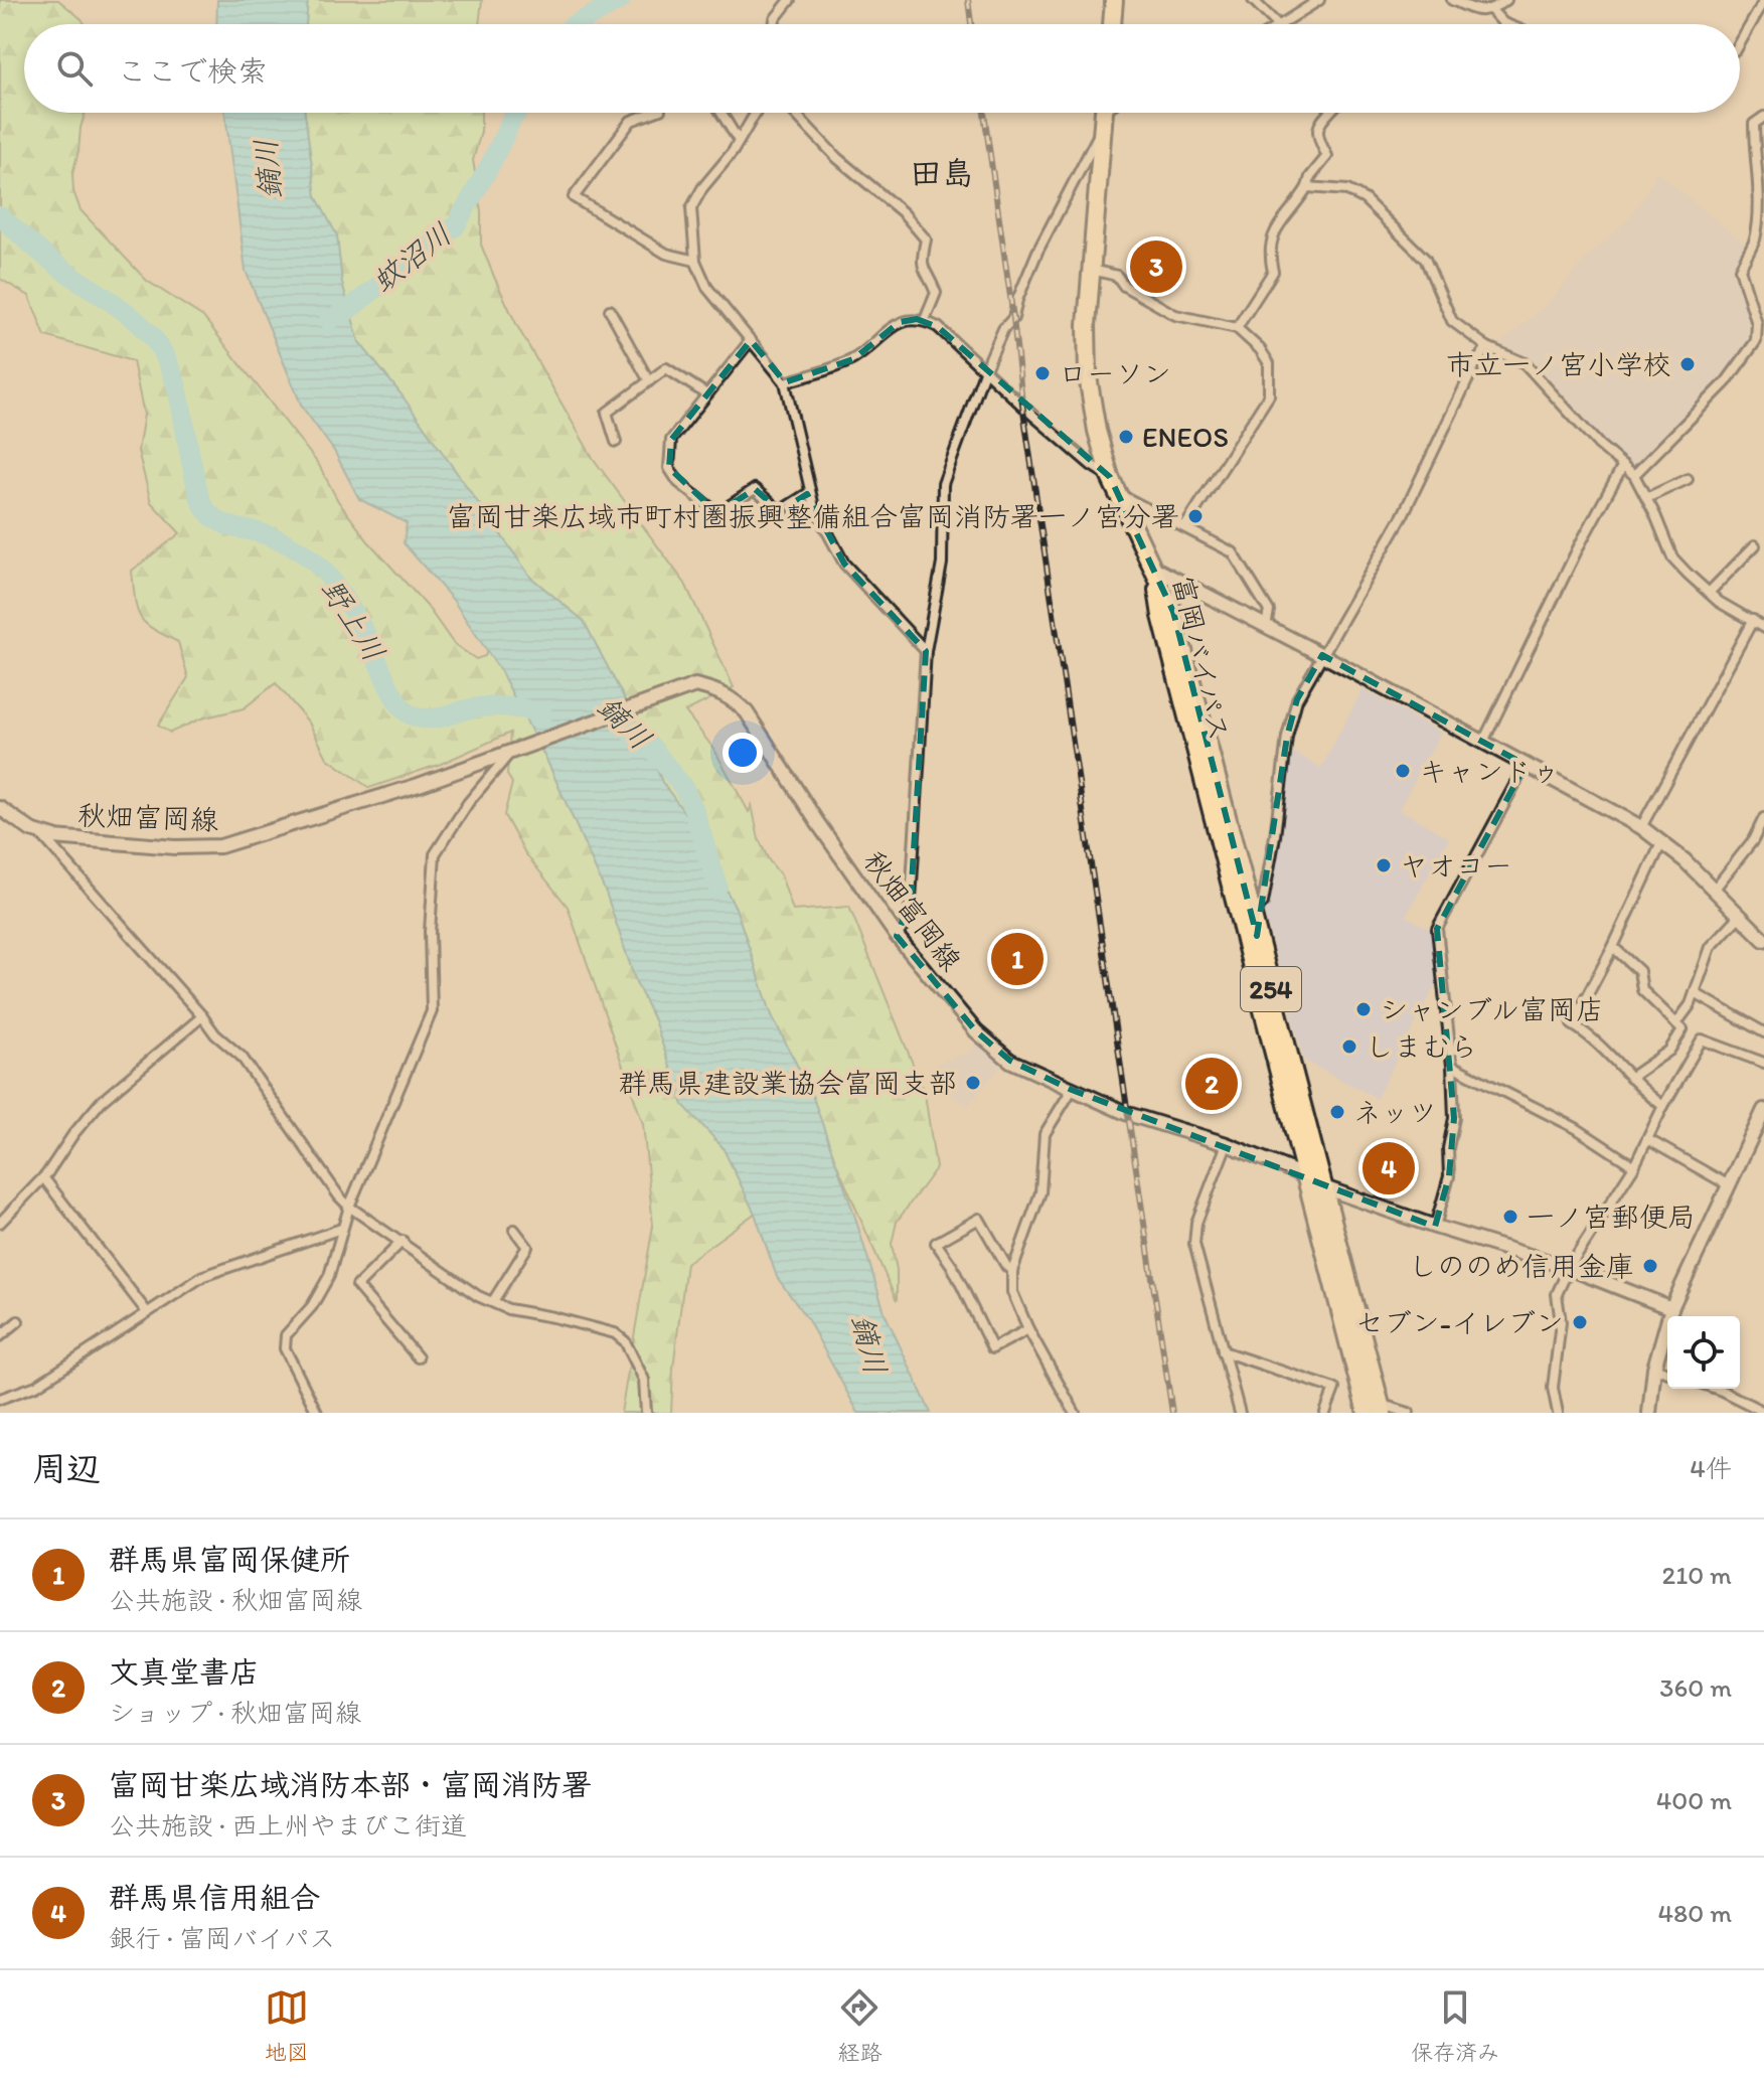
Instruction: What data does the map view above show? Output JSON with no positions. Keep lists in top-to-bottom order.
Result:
{
  "streets": {
    "highway": ["富岡バイパス", "254"],
    "main road": ["秋畑富岡線"]
  },
  "crossings": [
    ["富岡バイパス", "秋畑富岡線"],
    ["富岡バイパス", "254"]
  ],
  "districts": ["田島"],
  "water": ["鏑川", "蚊沼川", "野上川"],
  "places": [
    "市立一ノ宮小学校",
    "ローソン",
    "ENEOS",
    "富岡甘楽広域市町村圏振興整備組合富岡消防署一ノ宮分署",
    "キャンドゥ",
    "ヤオコー",
    "シャンブル富岡店",
    "しまむら",
    "群馬県建設業協会富岡支部",
    "ネッツ",
    "一ノ宮郵便局",
    "しののめ信用金庫",
    "セブン-イレブン"
  ],
  "page": {
    "search": "ここで検索",
    "pins": [
      "3",
      "1",
      "2",
      "4"
    ],
    "heading": ["周辺", "4件"],
    "list": [
      {
        "mark": "1",
        "name": "群馬県富岡保健所",
        "note": "公共施設 · 秋畑富岡線",
        "value": "210 m"
      },
      {
        "mark": "2",
        "name": "文真堂書店",
        "note": "ショップ · 秋畑富岡線",
        "value": "360 m"
      },
      {
        "mark": "3",
        "name": "富岡甘楽広域消防本部・富岡消防署",
        "note": "公共施設 · 西上州やまびこ街道",
        "value": "400 m"
      },
      {
        "mark": "4",
        "name": "群馬県信用組合",
        "note": "銀行 · 富岡バイパス",
        "value": "480 m"
      }
    ],
    "nav": ["地図", "経路", "保存済み"]
  }
}
